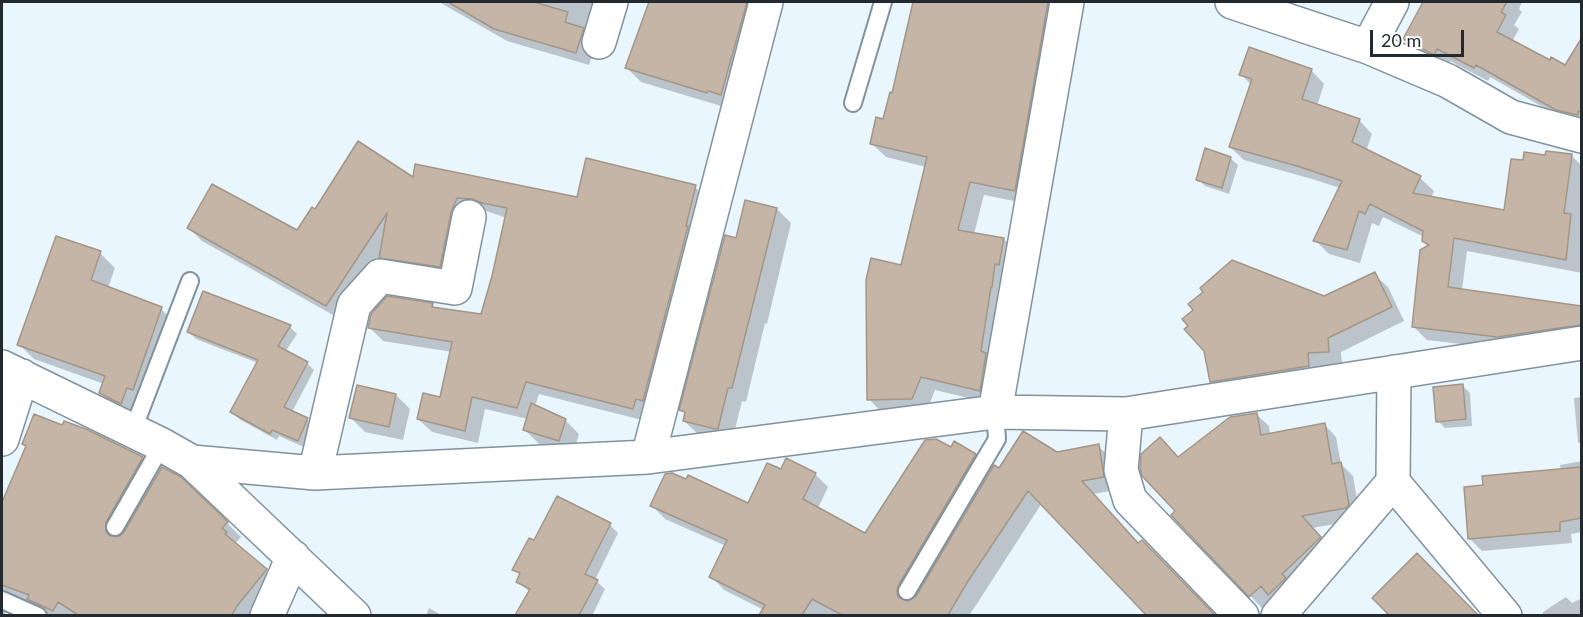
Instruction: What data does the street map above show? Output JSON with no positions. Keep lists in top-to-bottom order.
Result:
{
  "scale_bar": "20 m"
}
